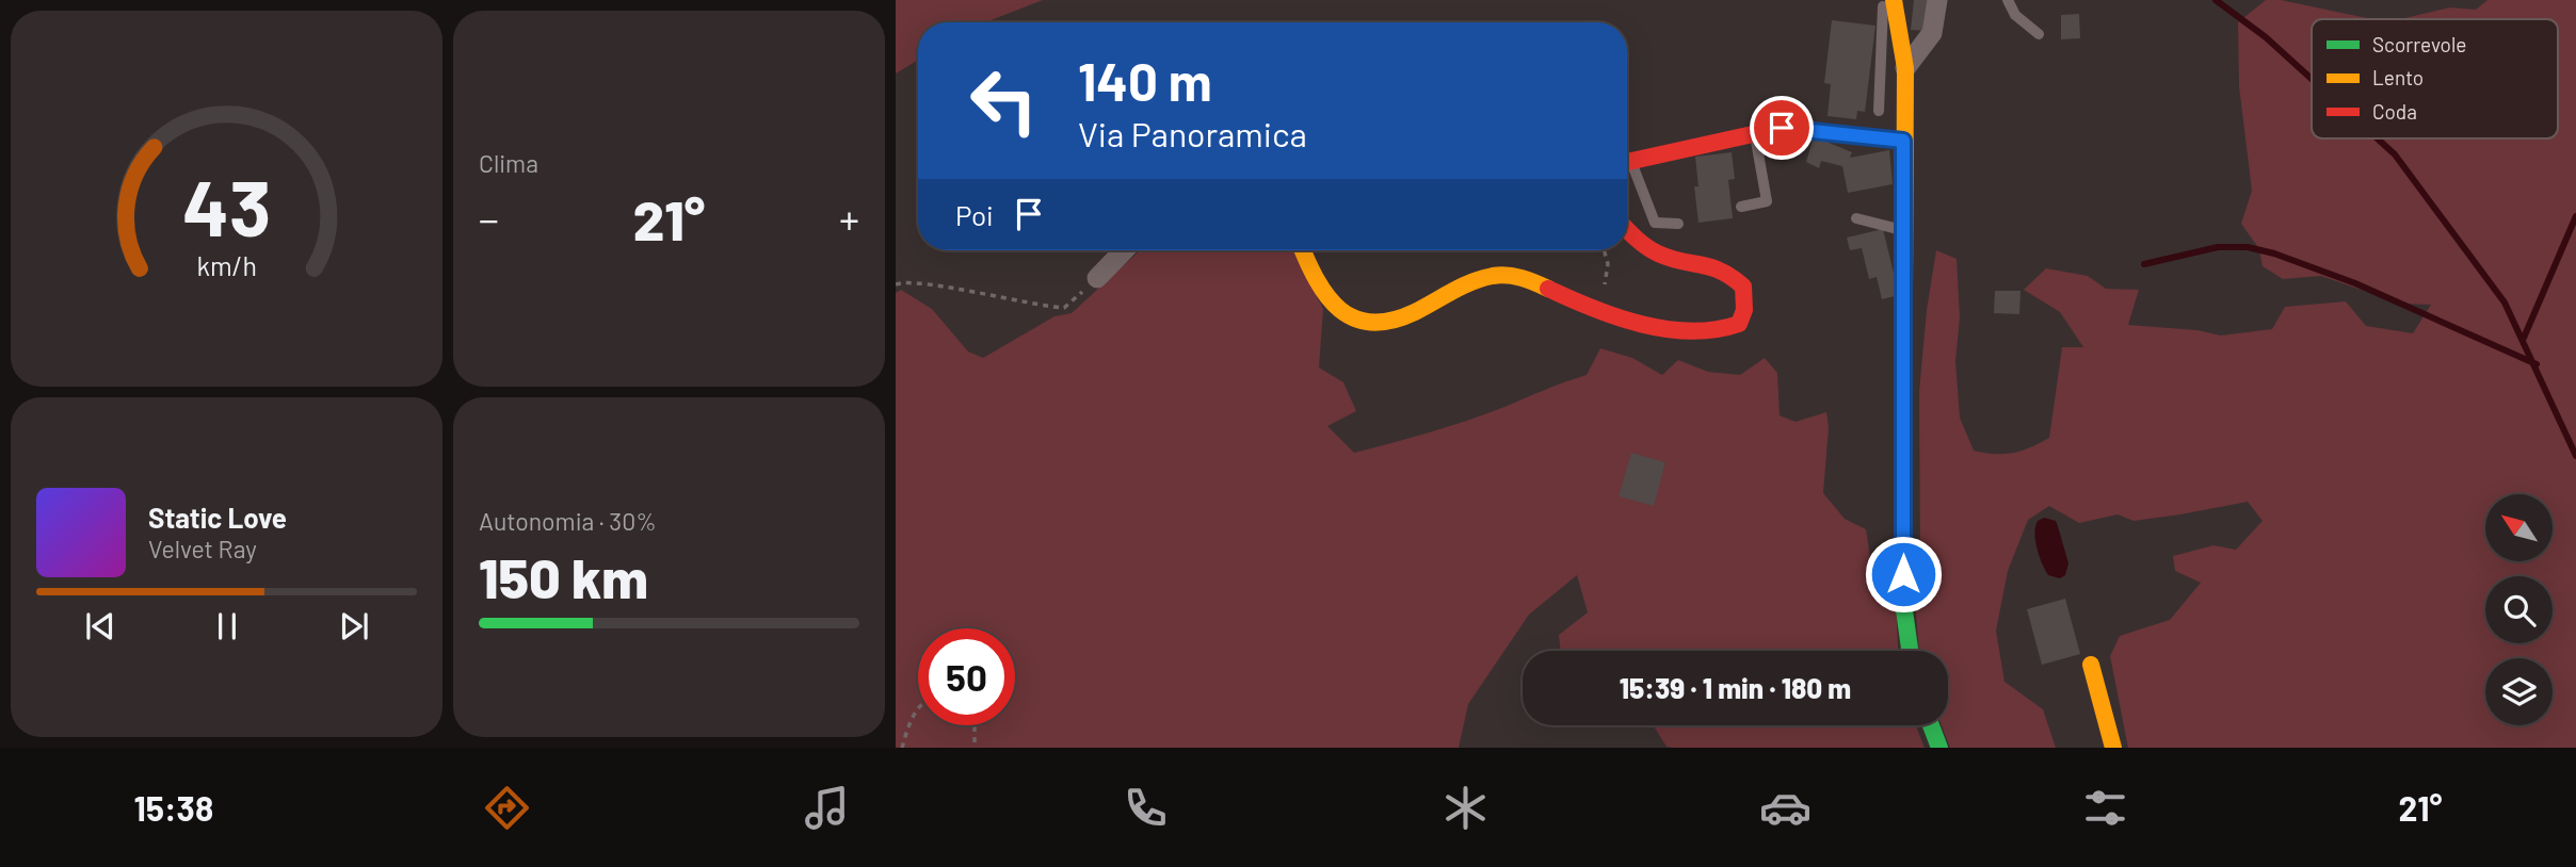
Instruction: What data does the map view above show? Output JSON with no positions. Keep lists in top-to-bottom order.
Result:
{
  "legend": ["Scorrevole", "Lento", "Coda"],
  "north": "top left",
  "page": {
    "tile": [
      "Clima",
      ["Autonomia · 30%", "150 km"]
    ],
    "turn": ["140 m", "Via Panoramica"],
    "then": "Poi",
    "heat": ["−", "21°", "+"],
    "song": ["Static Love", "Velvet Ray"],
    "limit": "50",
    "trip": "15:39 · 1 min · 180 m",
    "tabs": ["15:38", "21°"],
    "gauge": ["43", "km/h"]
  }
}
